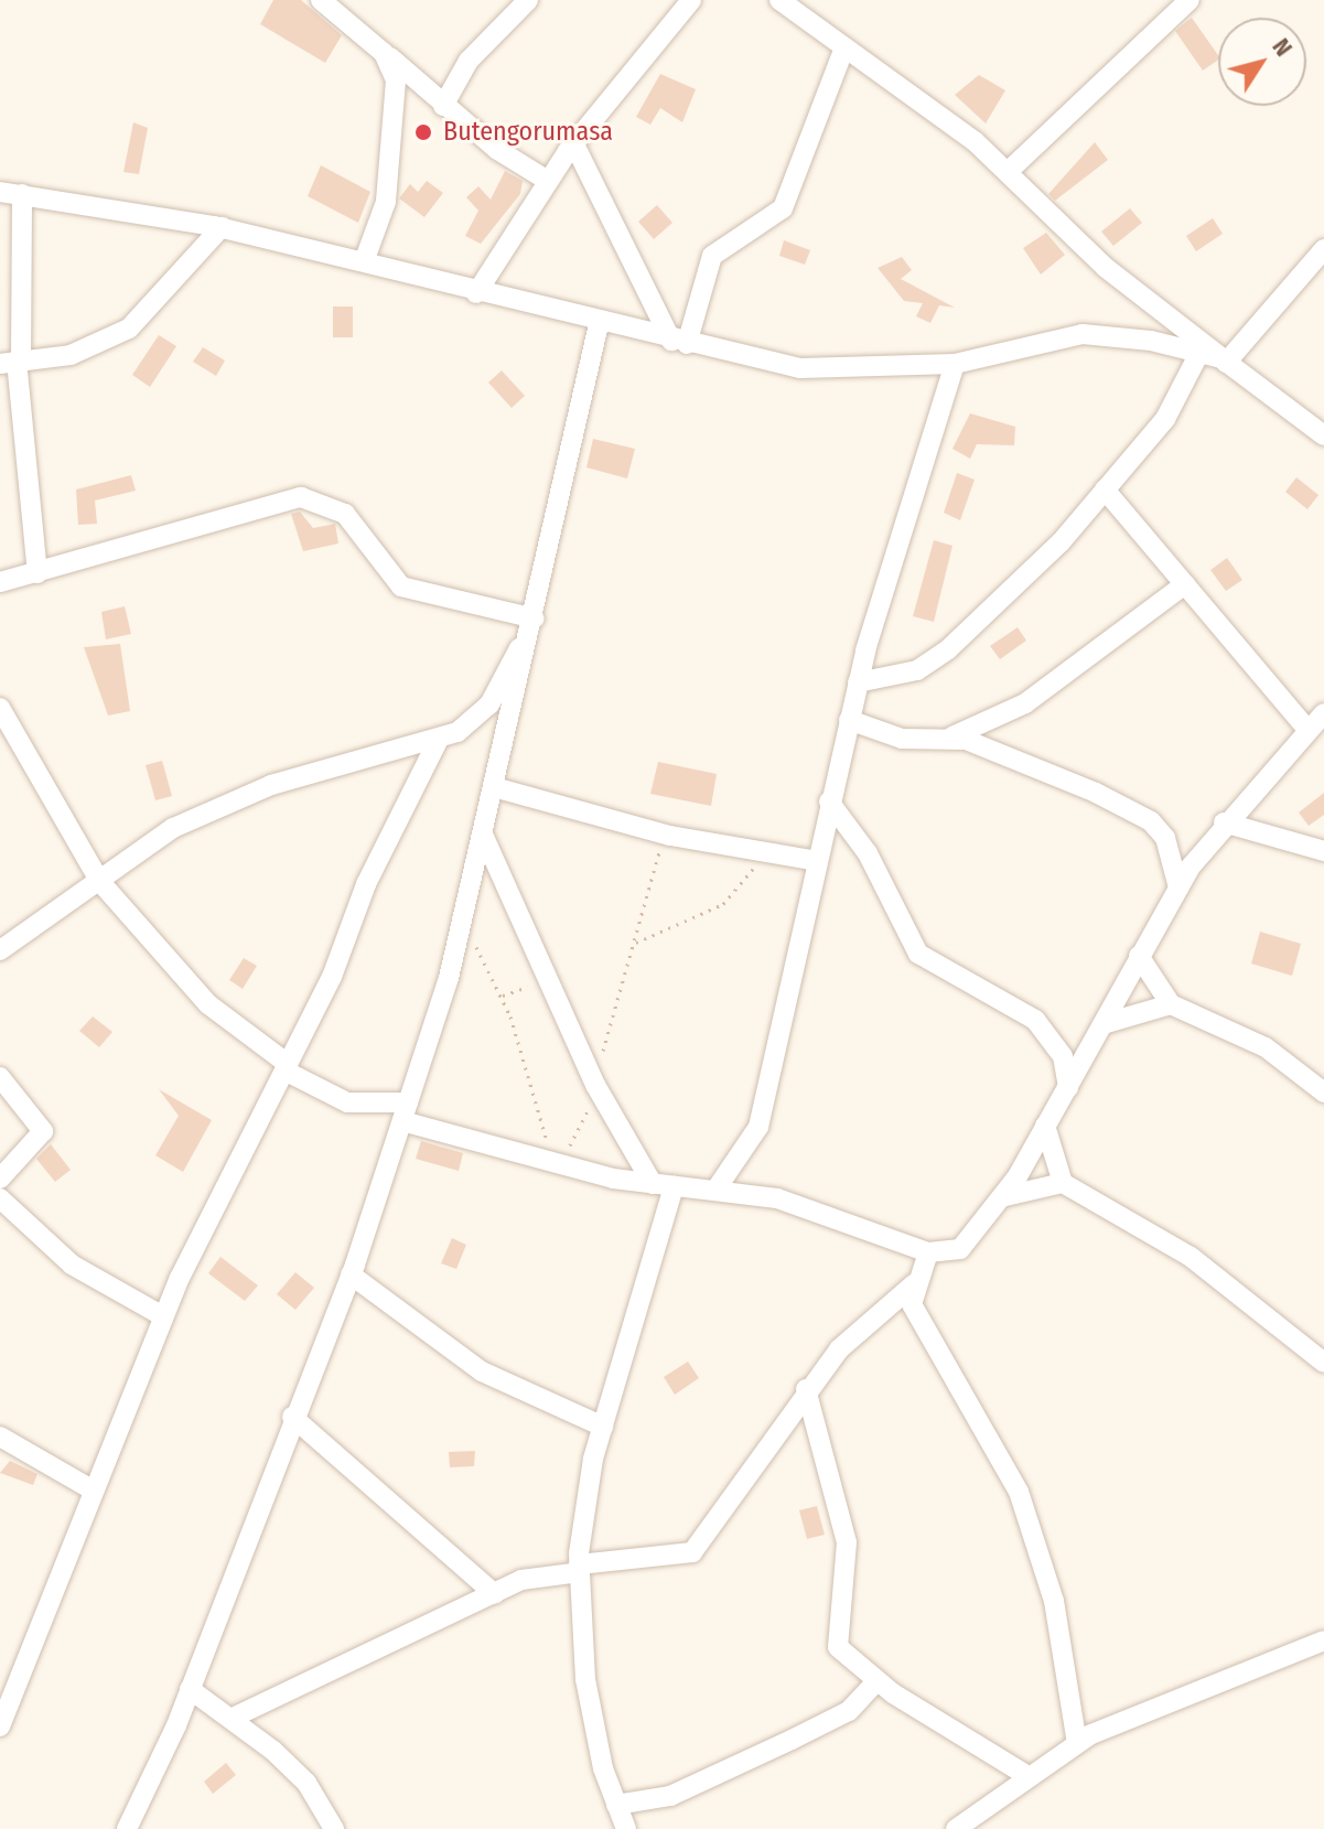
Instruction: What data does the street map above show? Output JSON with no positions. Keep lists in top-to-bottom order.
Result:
{
  "places": ["Butengorumasa"],
  "north": "top right"
}
